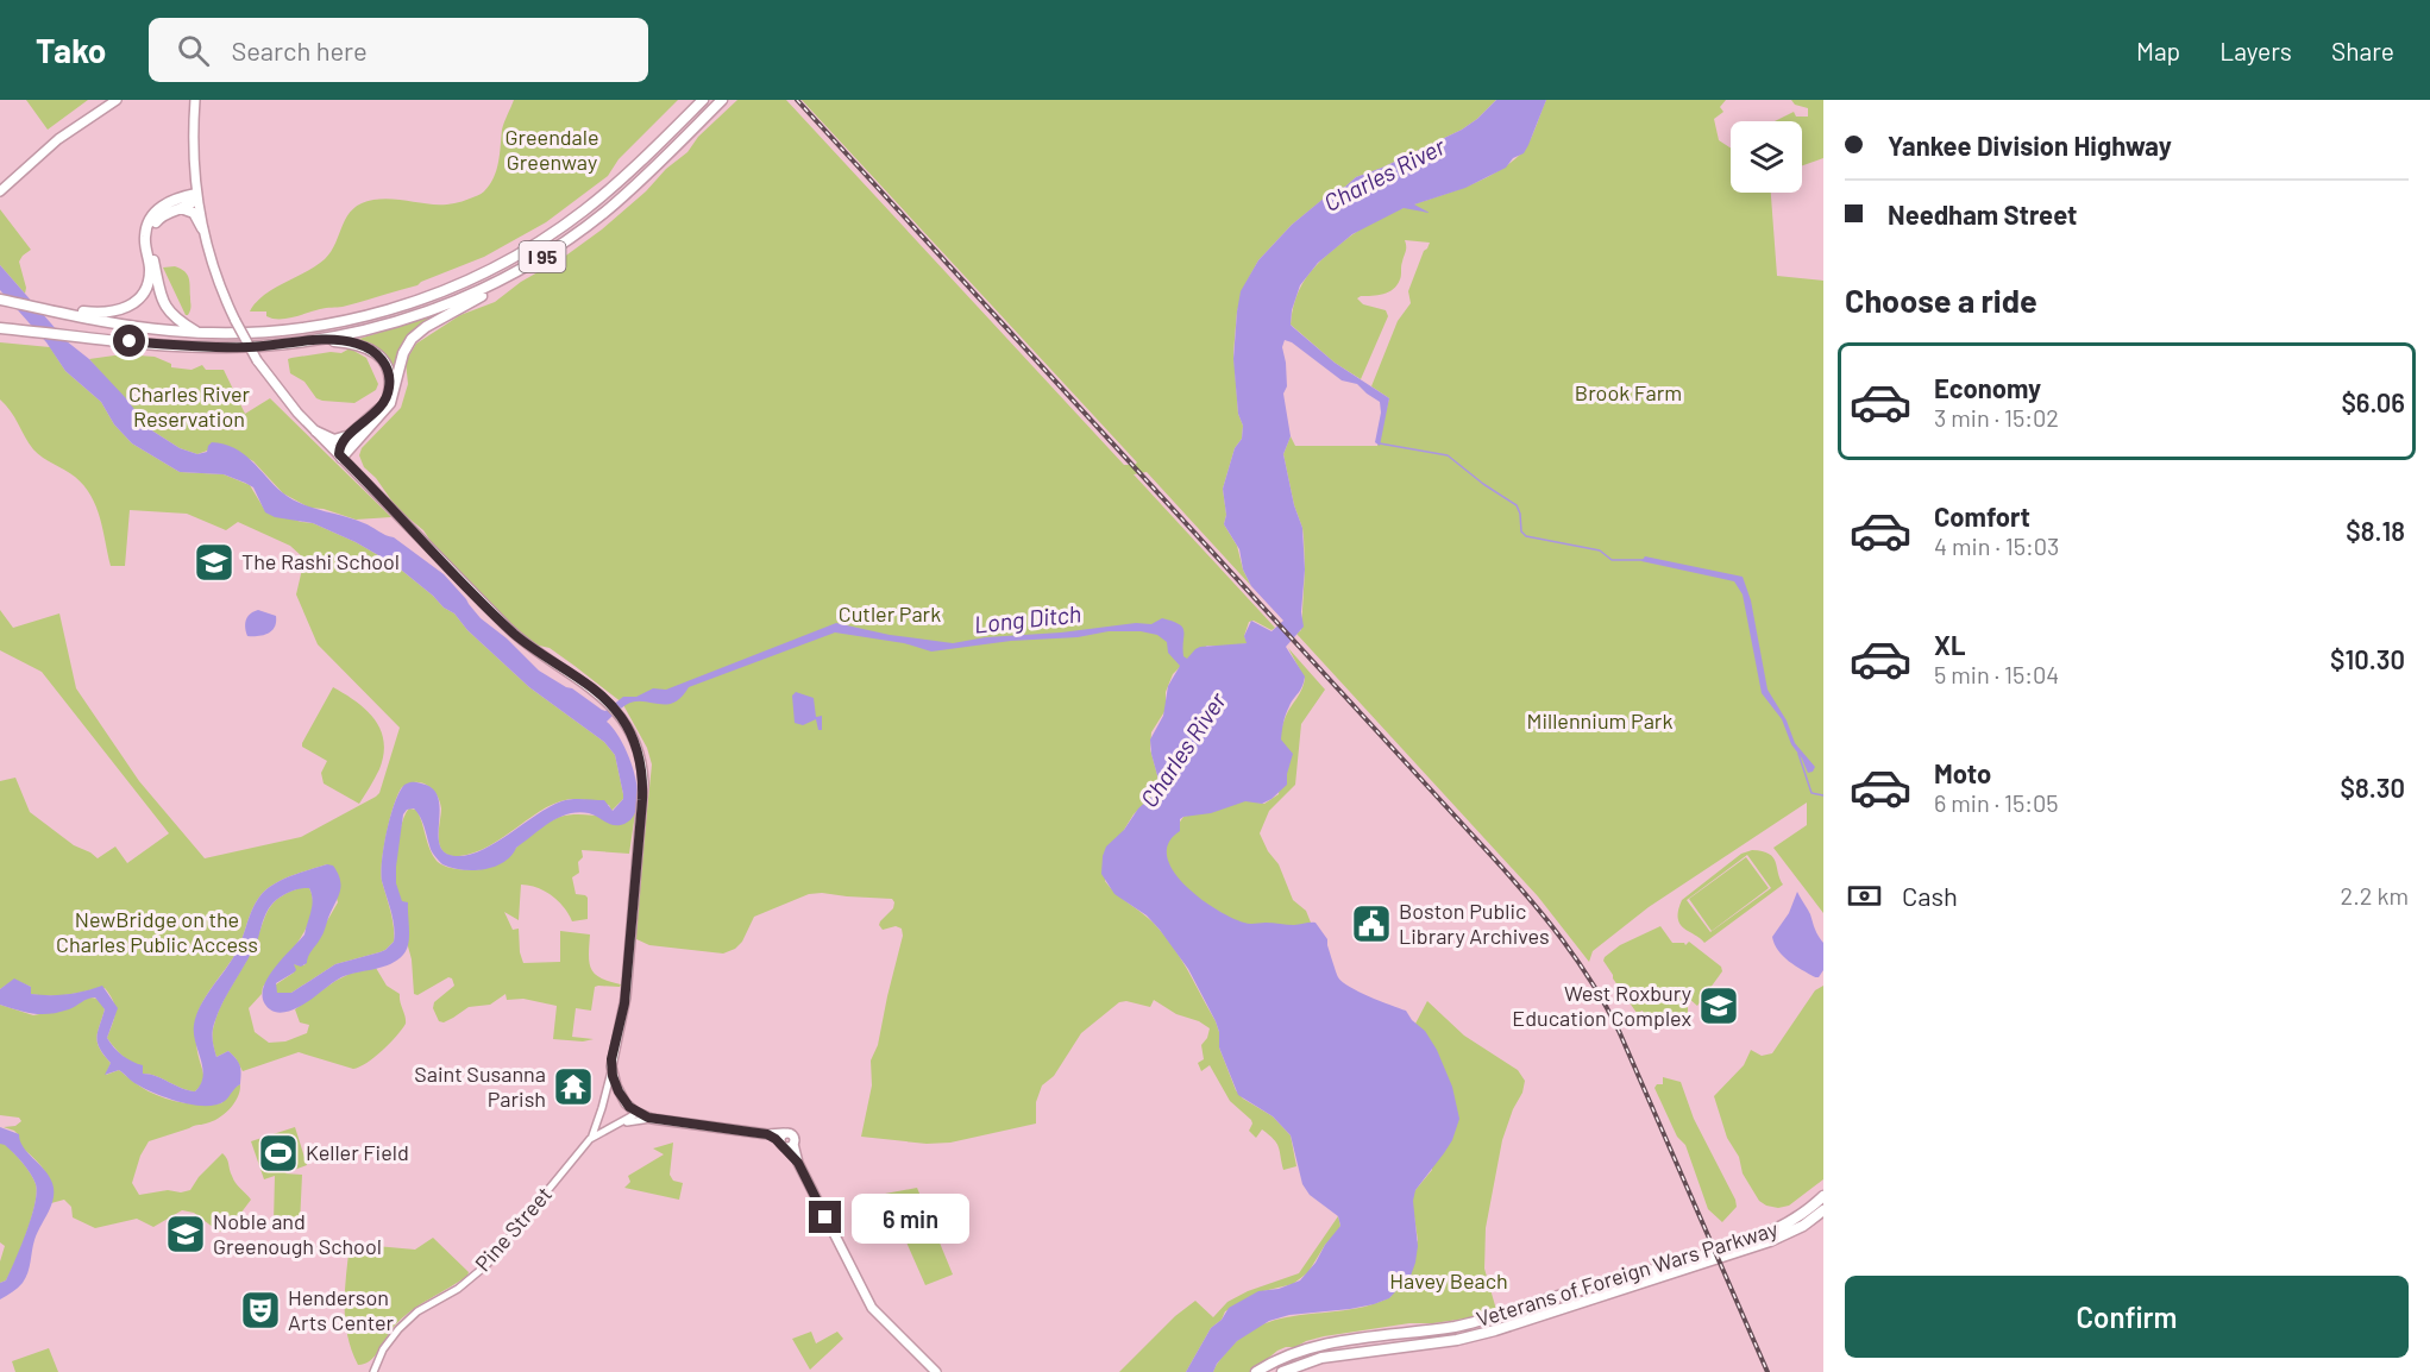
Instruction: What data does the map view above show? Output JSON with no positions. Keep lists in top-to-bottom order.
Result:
{
  "streets": {
    "highway": ["I 95", "Veterans of Foreign Wars Parkway"],
    "street": ["Pine Street"]
  },
  "water": ["Charles River", "Long Ditch"],
  "parks": [
    "Greendale Greenway",
    "Brook Farm",
    "Charles River Reservation",
    "Cutler Park",
    "Millennium Park",
    "NewBridge on the Charles Public Access",
    "Havey Beach"
  ],
  "places": {
    "school or university": ["The Rashi School", "West Roxbury Education Complex", "Noble and Greenough School"],
    "public building": ["Boston Public Library Archives"],
    "temple": ["Saint Susanna Parish"],
    "sports": ["Keller Field"],
    "theatre": ["Henderson Arts Center"]
  },
  "page": {
    "header": "Tako",
    "search": "Search here",
    "nav": ["Map", "Layers", "Share"],
    "banner": ["Yankee Division Highway", "Needham Street"],
    "heading": "Choose a ride",
    "list": [
      {
        "name": "Economy",
        "note": "3 min · 15:02",
        "value": "$6.06"
      },
      {
        "name": "Comfort",
        "note": "4 min · 15:03",
        "value": "$8.18"
      },
      {
        "name": "XL",
        "note": "5 min · 15:04",
        "value": "$10.30"
      },
      {
        "name": "Moto",
        "note": "6 min · 15:05",
        "value": "$8.30"
      }
    ],
    "pay": ["Cash", "2.2 km"],
    "bubble": "6 min",
    "buttons": "Confirm"
  }
}
